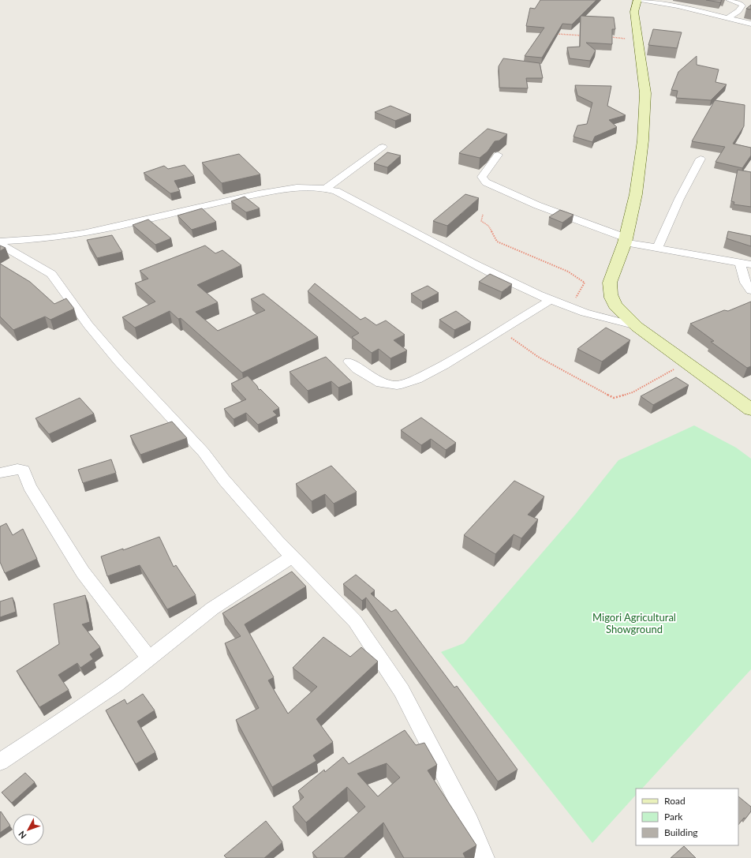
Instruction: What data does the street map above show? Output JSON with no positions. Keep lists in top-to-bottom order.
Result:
{
  "parks": ["Migori Agricultural Showground"],
  "legend": ["Road", "Park", "Building"],
  "north": "bottom left"
}
